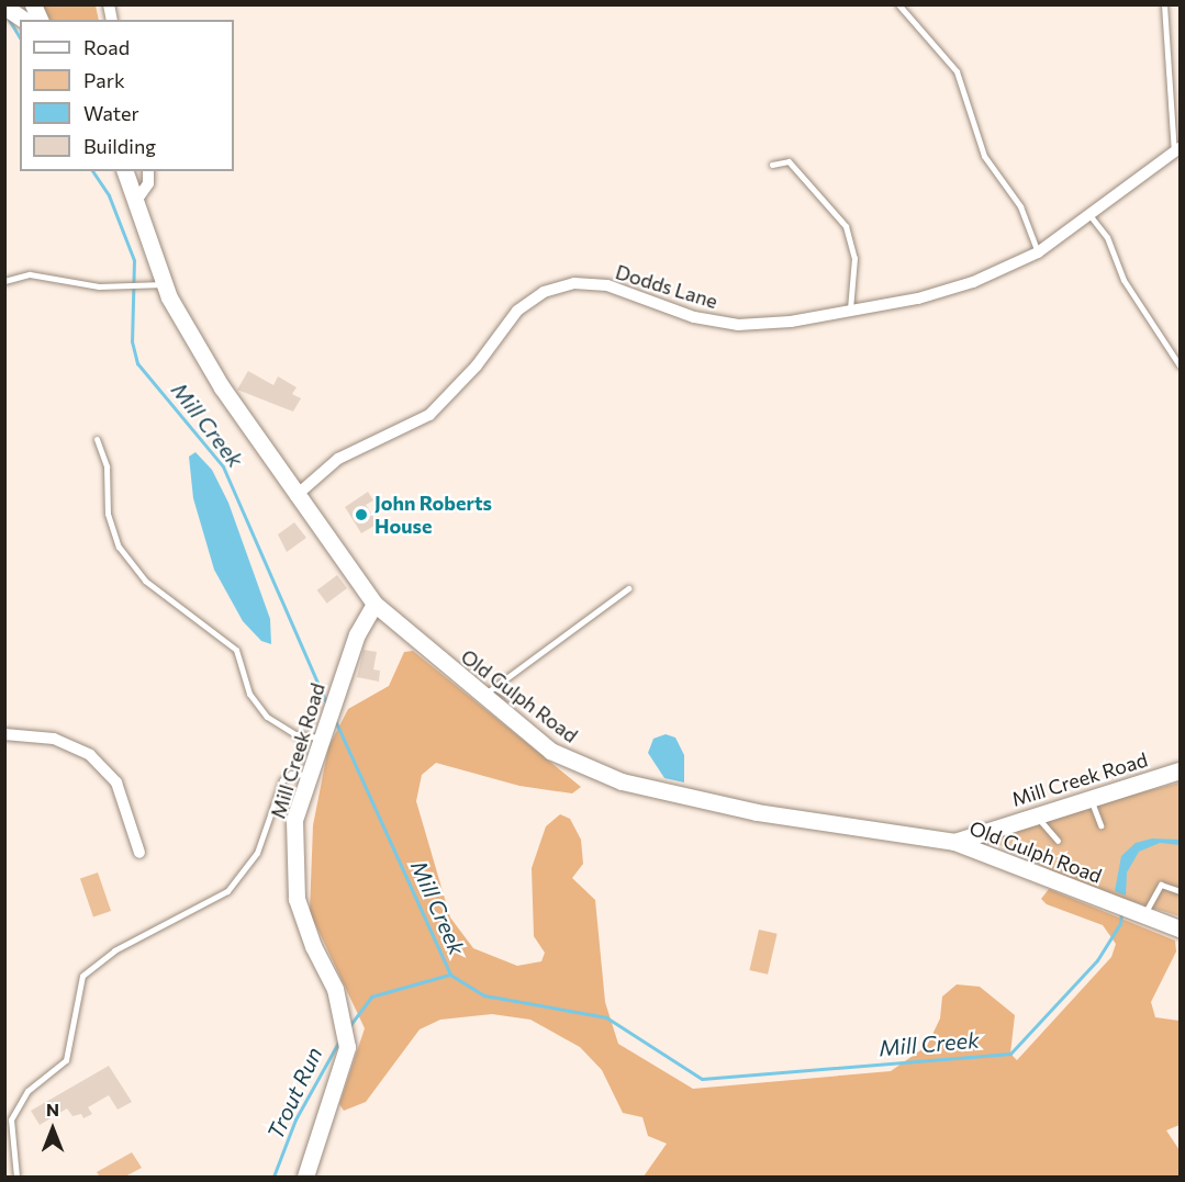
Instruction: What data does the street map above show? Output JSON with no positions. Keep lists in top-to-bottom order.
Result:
{
  "streets": {
    "street": ["Dodds Lane", "Old Gulph Road", "Mill Creek Road"]
  },
  "crossings": [
    ["Dodds Lane", "Old Gulph Road"],
    ["Old Gulph Road", "Mill Creek Road"]
  ],
  "water": ["Mill Creek", "Trout Run"],
  "places": ["John Roberts House"],
  "legend": [
    "Road",
    "Park",
    "Water",
    "Building"
  ],
  "north": "top"
}
